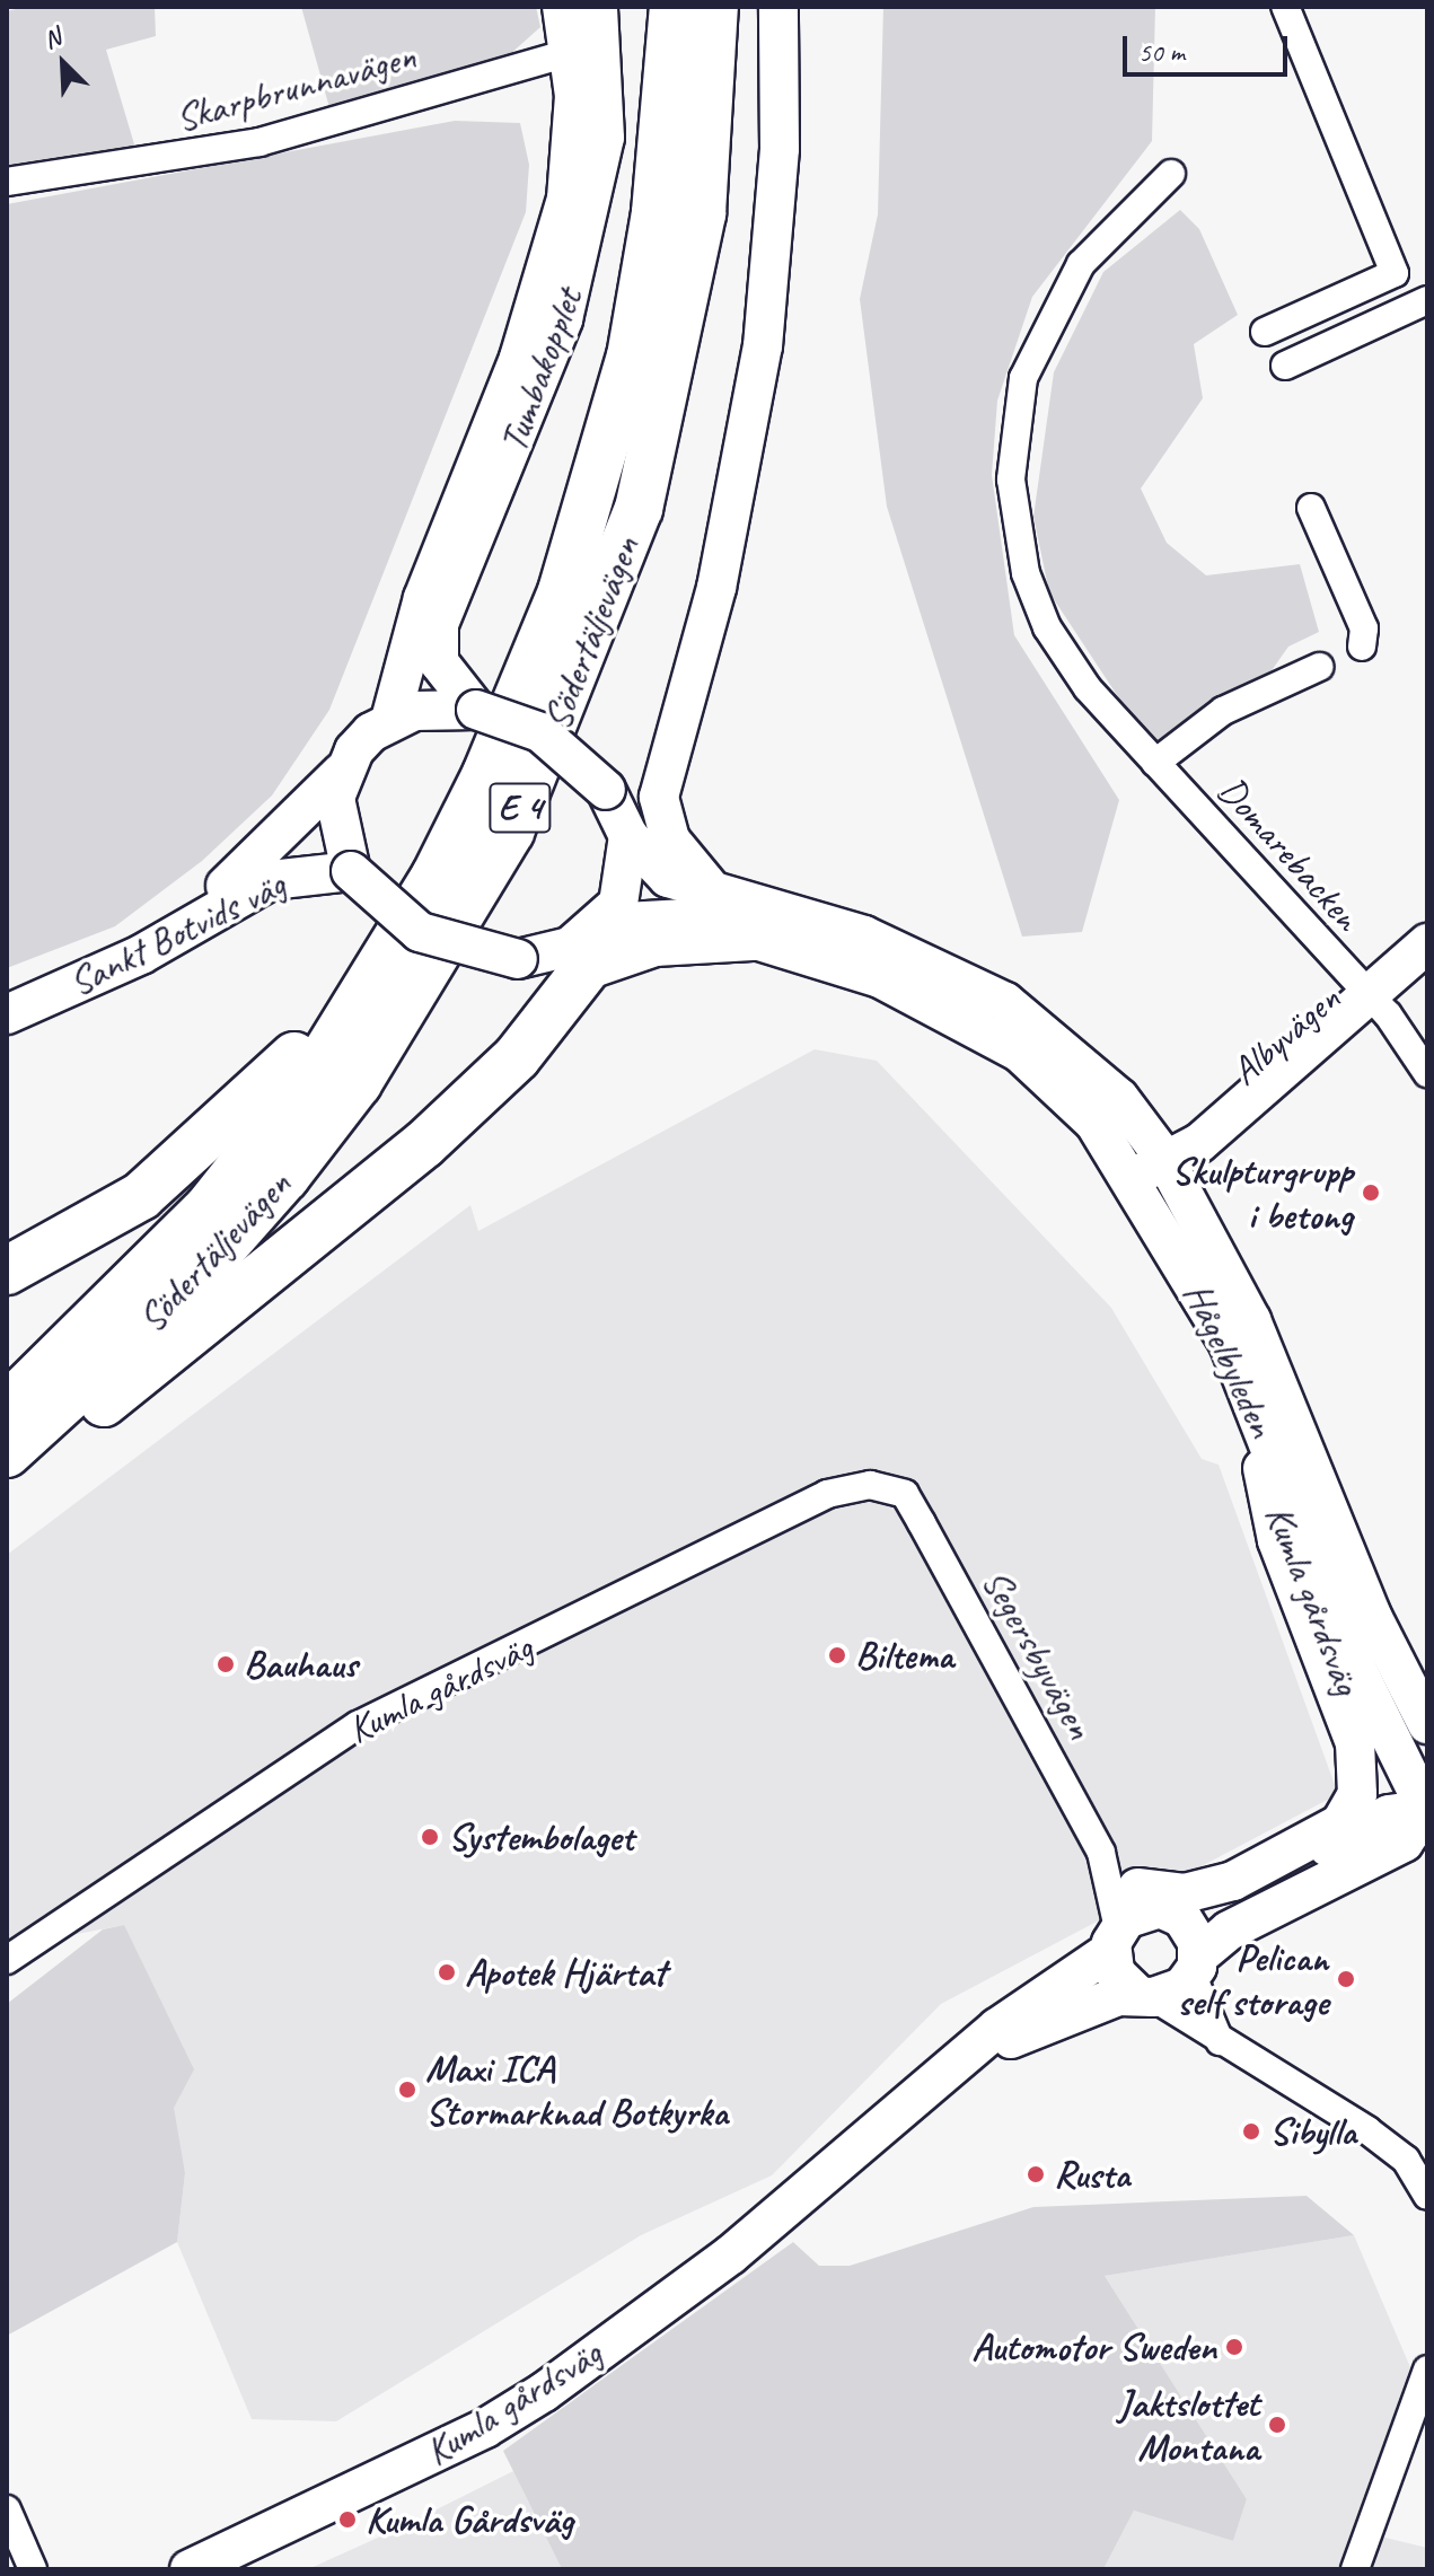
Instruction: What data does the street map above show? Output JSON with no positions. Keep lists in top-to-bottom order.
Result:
{
  "streets": {
    "highway": ["Södertäljevägen", "E 4"],
    "main road": [
      "Tumbakopplet",
      "Sankt Botvids väg",
      "Albyvägen",
      "Hågelbyleden",
      "Kumla gårdsväg"
    ],
    "street": ["Skarpbrunnavägen", "Domarebacken", "Segersbyvägen"]
  },
  "crossings": [
    ["Skarpbrunnavägen", "Tumbakopplet"],
    ["Tumbakopplet", "Sankt Botvids väg"],
    ["Tumbakopplet", "Hågelbyleden"],
    ["Domarebacken", "Albyvägen"],
    ["Sankt Botvids väg", "Hågelbyleden"],
    ["Albyvägen", "Hågelbyleden"],
    ["Hågelbyleden", "Kumla gårdsväg"],
    ["Kumla gårdsväg", "Segersbyvägen"]
  ],
  "places": [
    "Skulpturgrupp i betong",
    "Biltema",
    "Bauhaus",
    "Systembolaget",
    "Apotek Hjärtat",
    "Pelican self storage",
    "Maxi ICA Stormarknad Botkyrka",
    "Sibylla",
    "Rusta",
    "Automotor Sweden",
    "Jaktslottet Montana",
    "Kumla Gårdsväg"
  ],
  "scale_bar": "50 m",
  "north": "top left"
}
